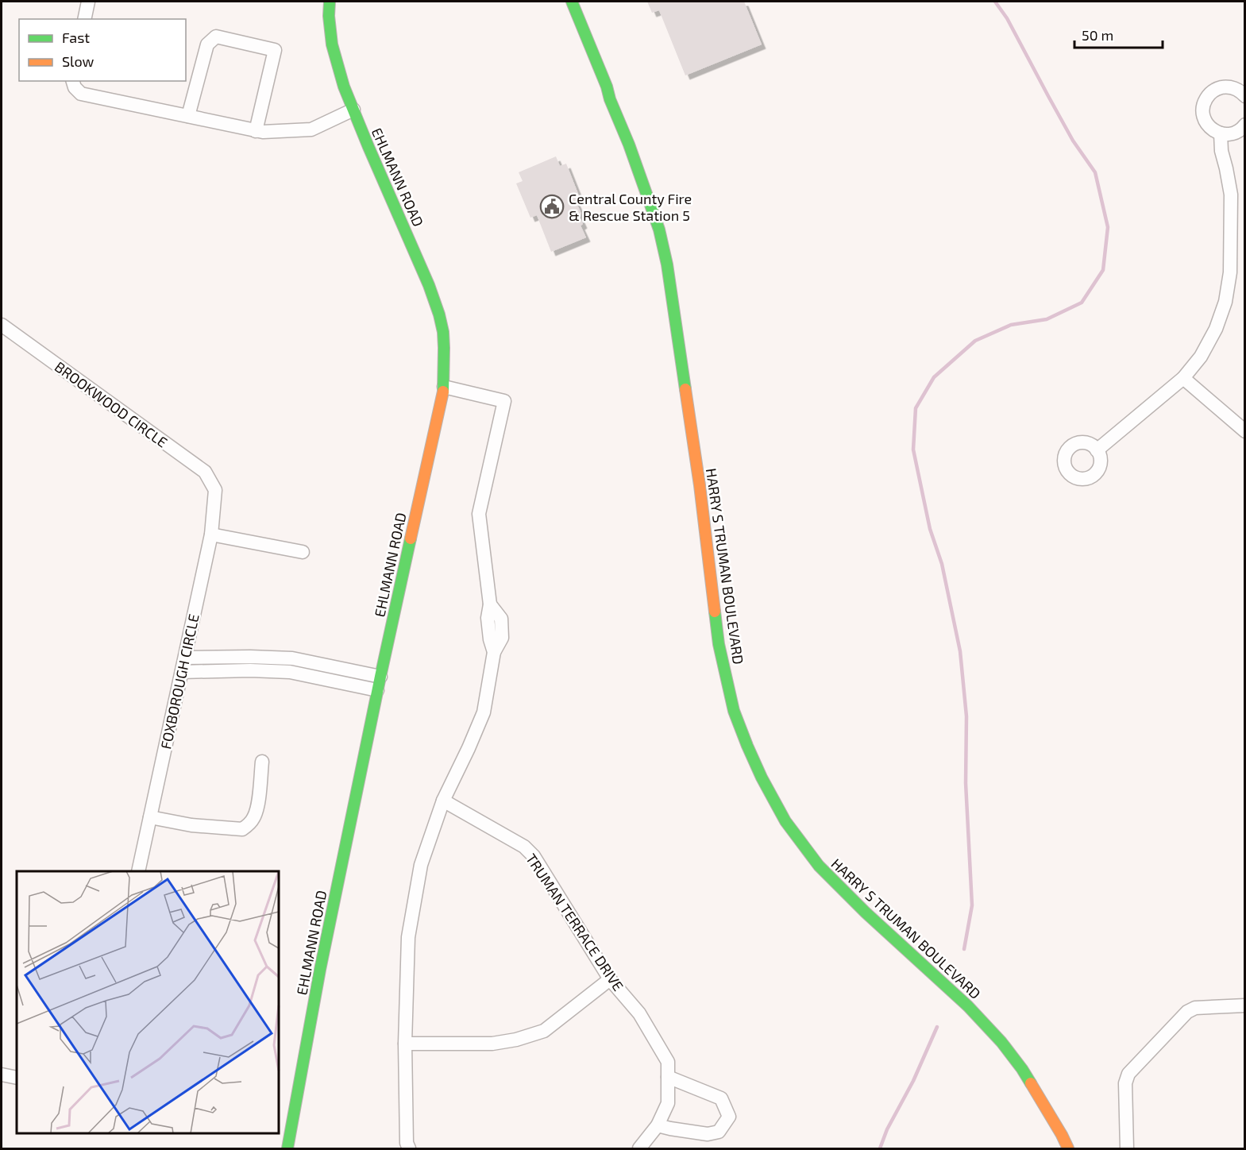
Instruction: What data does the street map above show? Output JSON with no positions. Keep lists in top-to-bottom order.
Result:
{
  "streets": {
    "main road": ["EHLMANN ROAD", "HARRY S TRUMAN BOULEVARD"],
    "street": ["BROOKWOOD CIRCLE", "FOXBOROUGH CIRCLE", "TRUMAN TERRACE DRIVE"]
  },
  "crossings": [
    ["BROOKWOOD CIRCLE", "FOXBOROUGH CIRCLE"]
  ],
  "places": {
    "public building": ["Central County Fire & Rescue Station 5"]
  },
  "legend": ["Fast", "Slow"],
  "scale_bar": "50 m"
}
